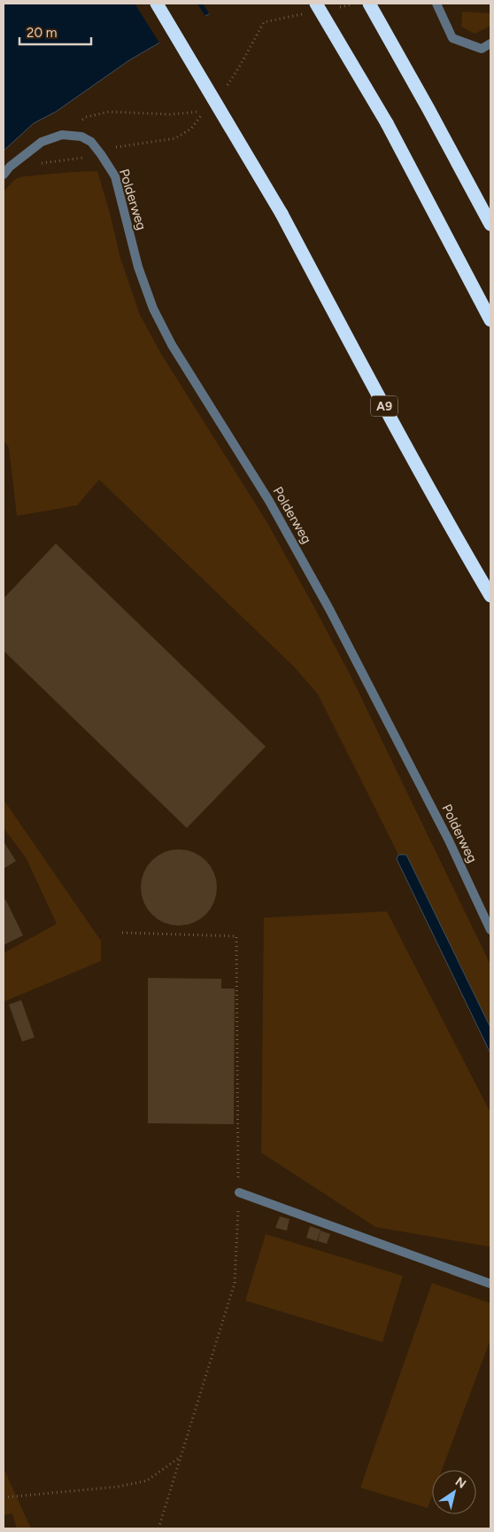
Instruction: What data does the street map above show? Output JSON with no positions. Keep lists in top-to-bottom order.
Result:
{
  "streets": {
    "highway": ["A9"],
    "street": ["Polderweg"]
  },
  "scale_bar": "20 m",
  "north": "top right"
}
